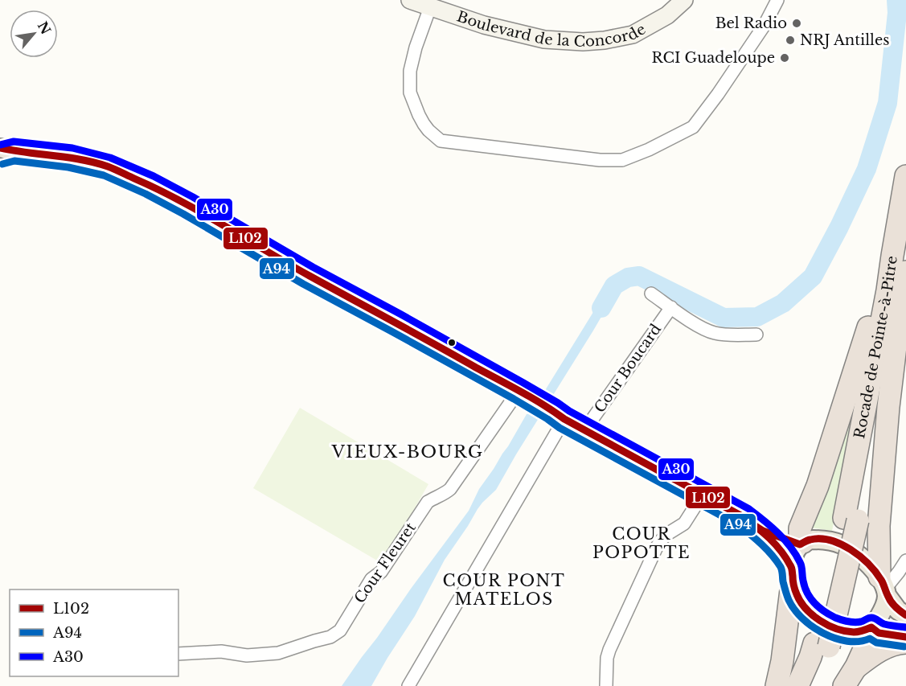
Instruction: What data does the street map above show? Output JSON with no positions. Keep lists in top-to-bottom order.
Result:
{
  "streets": {
    "highway": ["Rocade de Pointe-à-Pitre"],
    "main road": ["Boulevard de la Concorde"],
    "street": ["Cour Boucard", "Cour Fleuret"]
  },
  "districts": ["VIEUX-BOURG", "COUR POPOTTE", "COUR PONT MATELOS"],
  "places": ["Bel Radio", "NRJ Antilles", "RCI Guadeloupe"],
  "lines": ["transit line A30", "transit line L102", "transit line A94"],
  "legend": ["L102", "A94", "A30"],
  "north": "top right"
}
